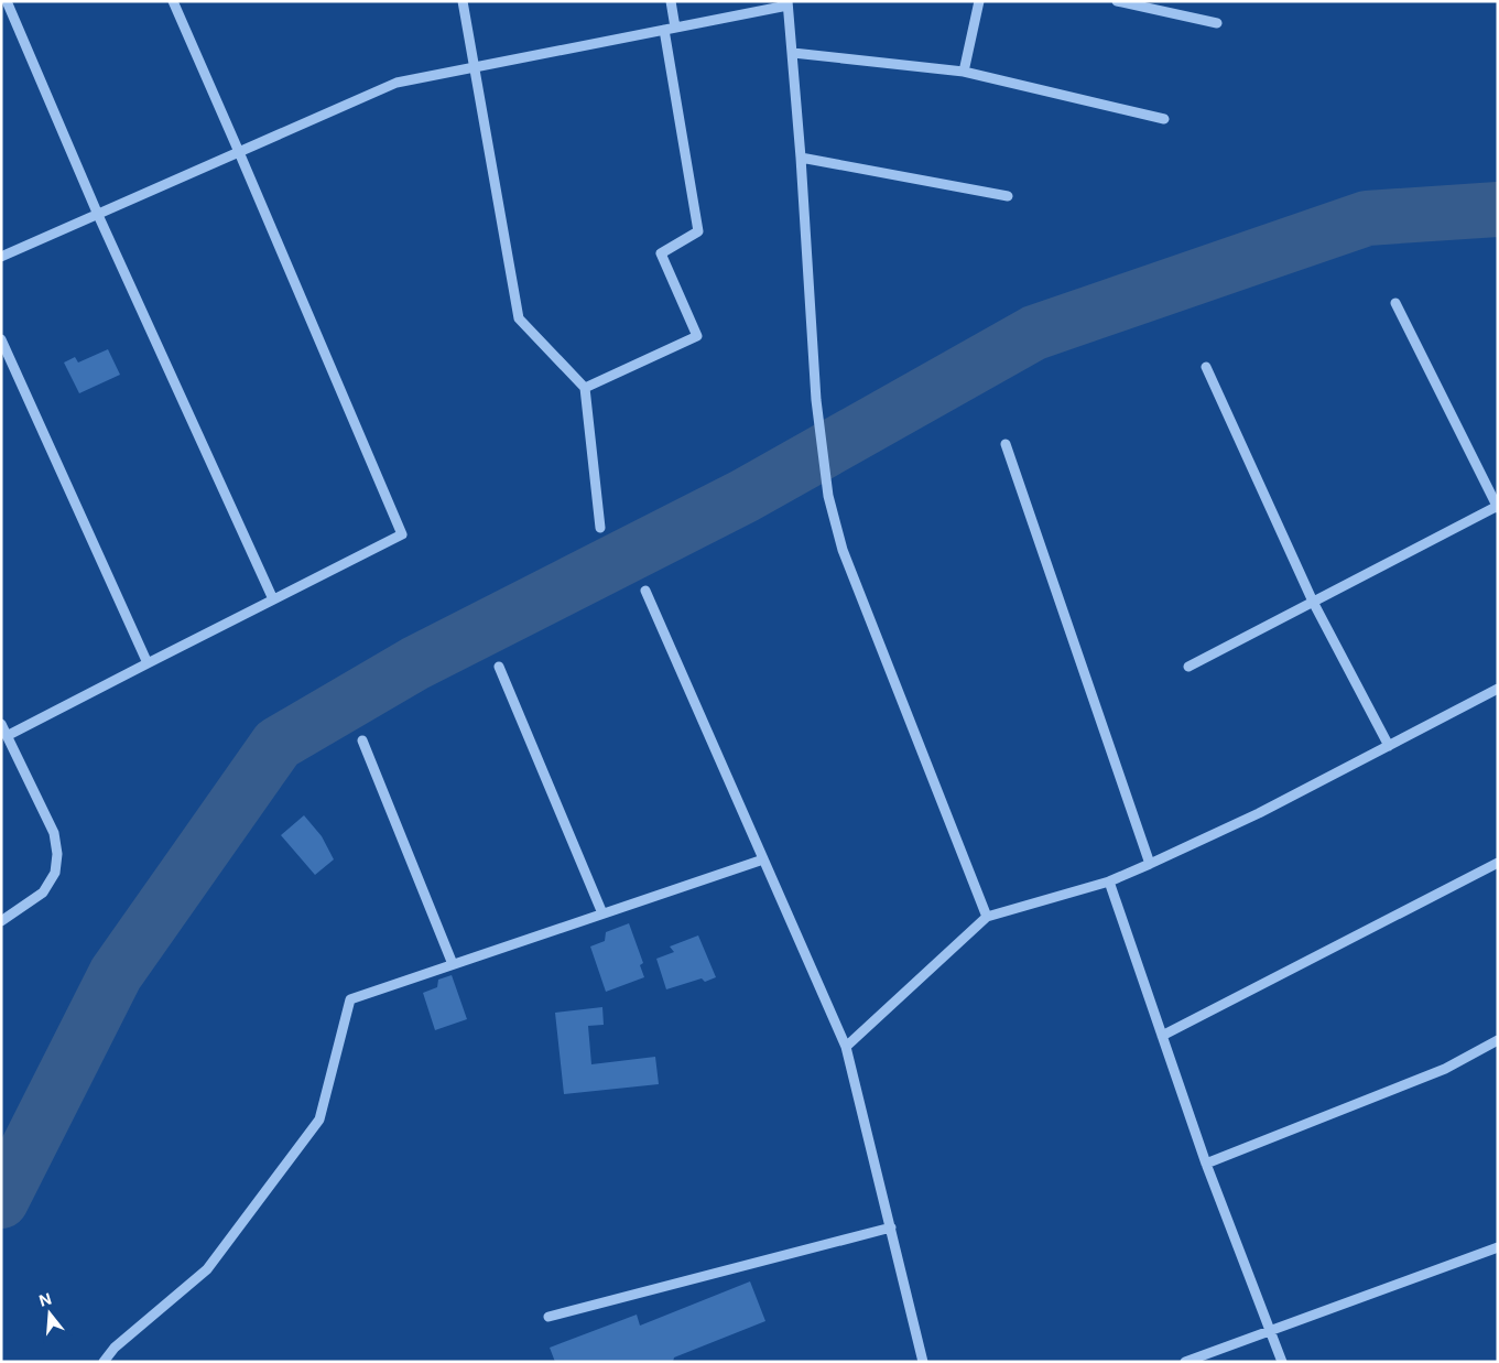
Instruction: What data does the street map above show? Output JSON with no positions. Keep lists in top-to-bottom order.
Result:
{
  "north": "top"
}
